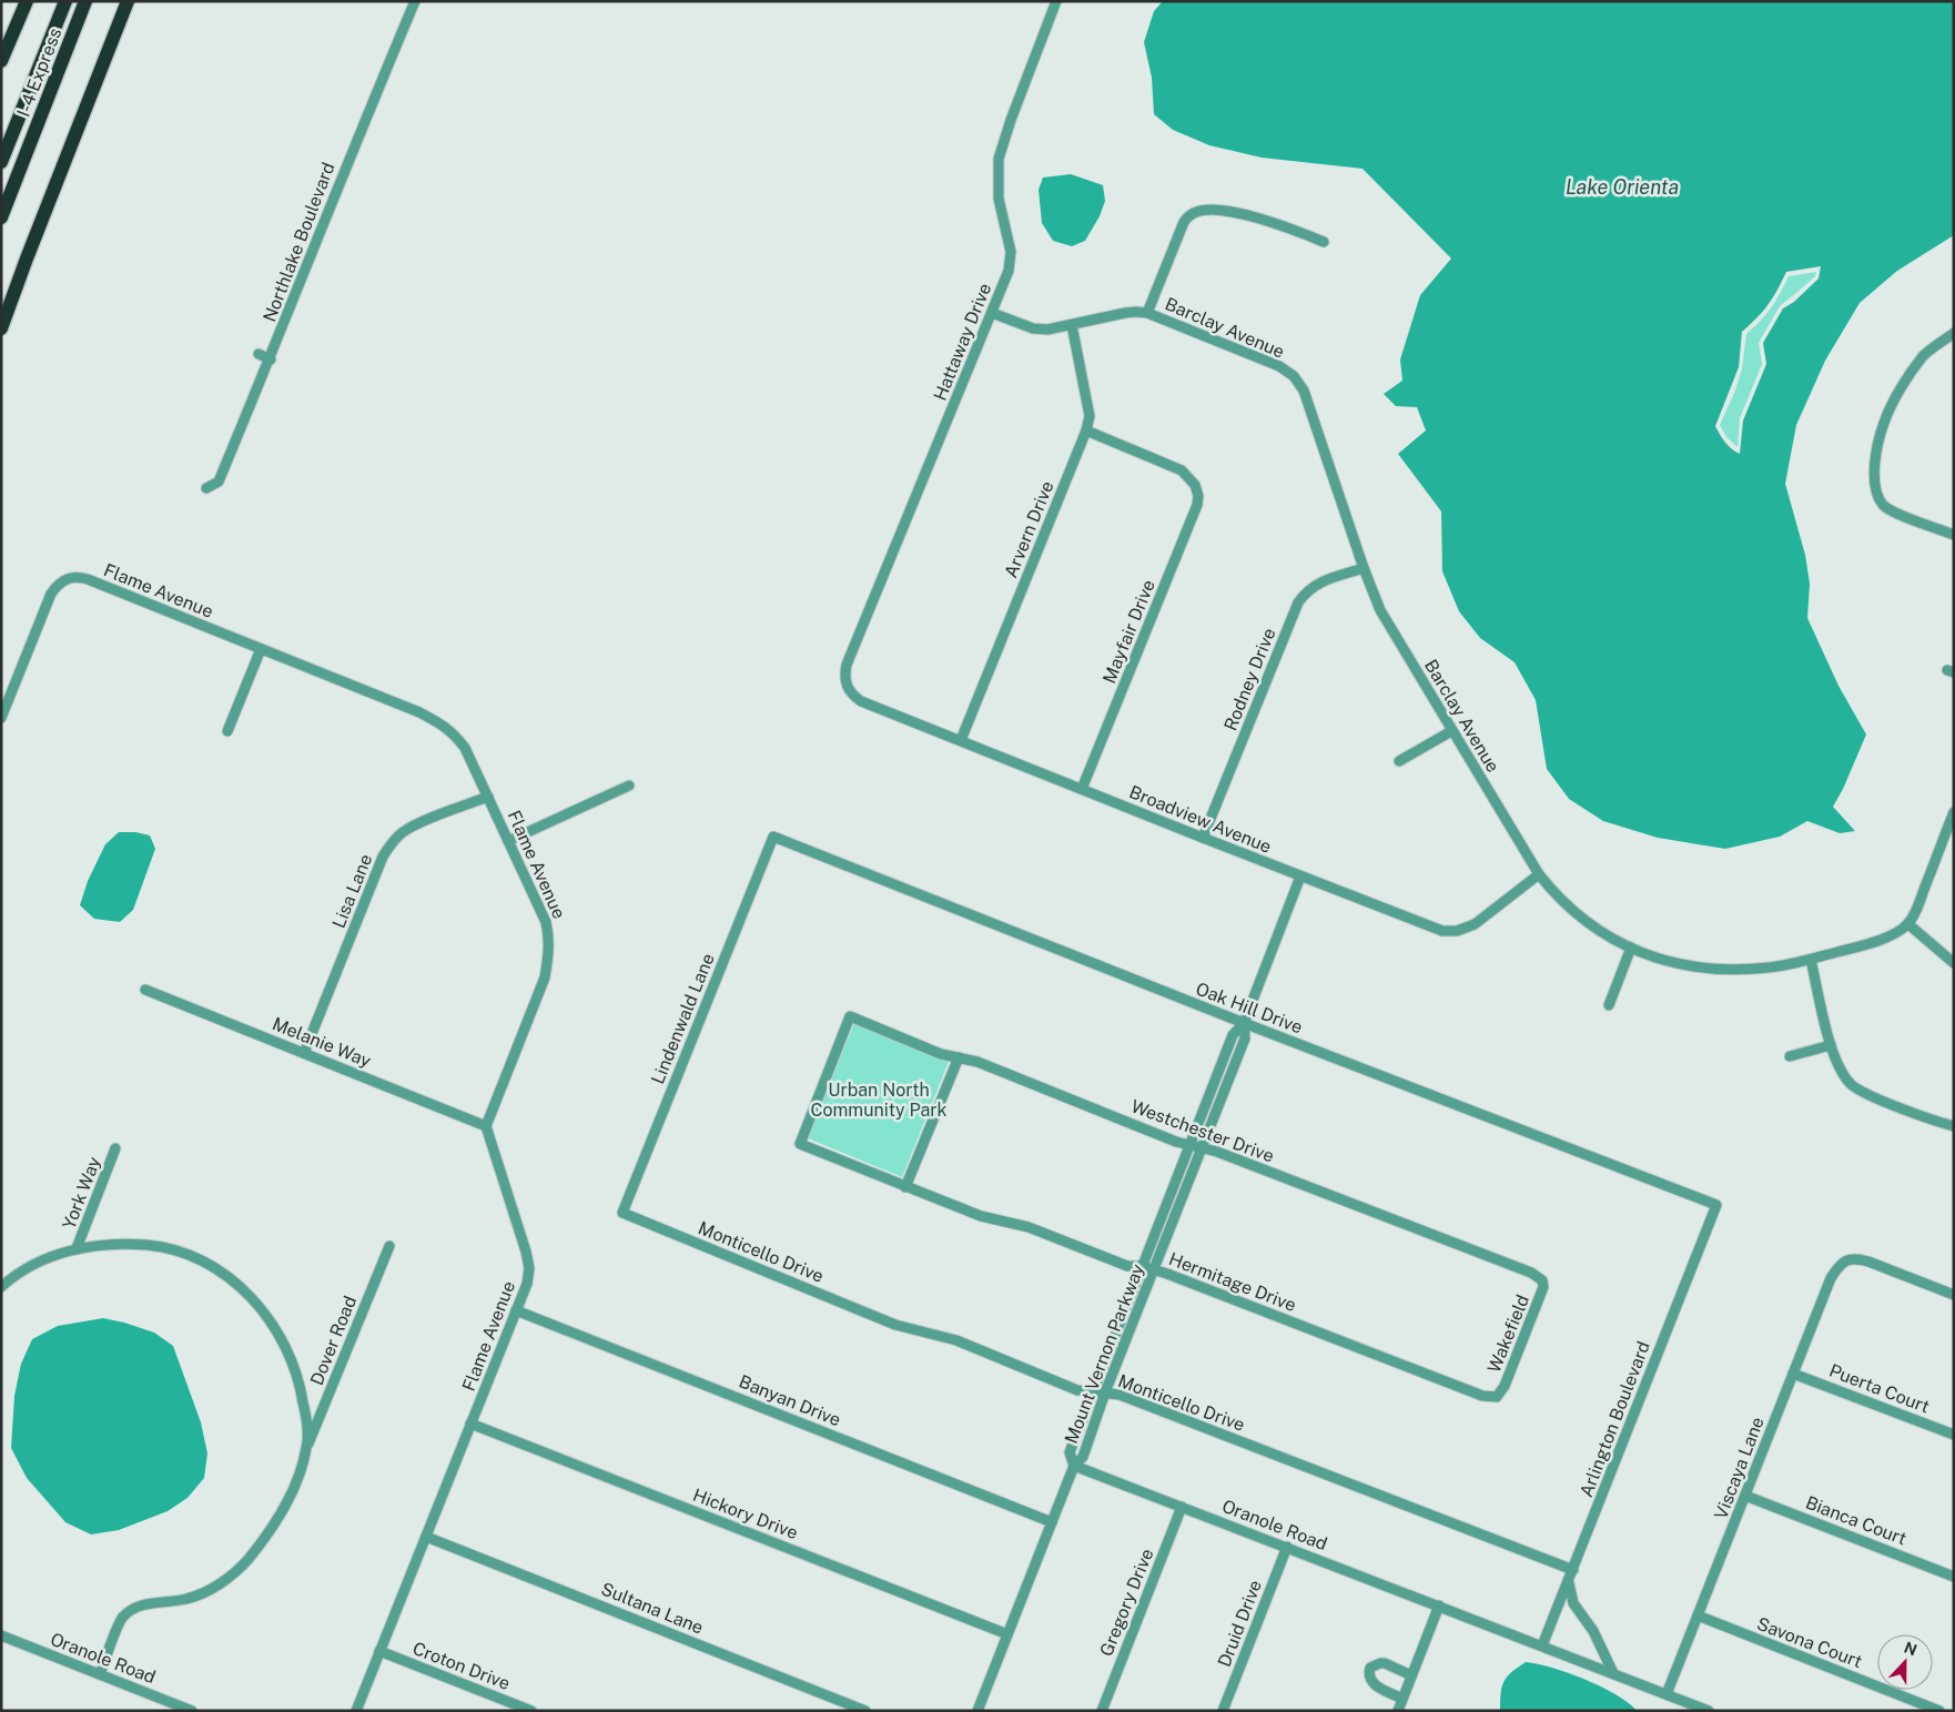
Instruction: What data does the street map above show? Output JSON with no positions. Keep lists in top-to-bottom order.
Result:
{
  "streets": {
    "highway": ["I-4 Express"],
    "street": [
      "Northlake Boulevard",
      "Barclay Avenue",
      "Hattaway Drive",
      "Arvern Drive",
      "Flame Avenue",
      "Mayfair Drive",
      "Rodney Drive",
      "Broadview Avenue",
      "Lisa Lane",
      "Oak Hill Drive",
      "Lindenwald Lane",
      "Melanie Way",
      "Westchester Drive",
      "York Way",
      "Monticello Drive",
      "Hermitage Drive",
      "Wakefield",
      "Dover Road",
      "Mount Vernon Parkway",
      "Puerta Court",
      "Banyan Drive",
      "Arlington Boulevard",
      "Viscaya Lane",
      "Hickory Drive",
      "Bianca Court",
      "Oranole Road",
      "Gregory Drive",
      "Sultana Lane",
      "Druid Drive",
      "Savona Court",
      "Croton Drive"
    ]
  },
  "crossings": [
    ["Barclay Avenue", "Hattaway Drive"],
    ["Barclay Avenue", "Arvern Drive"],
    ["Barclay Avenue", "Rodney Drive"],
    ["Barclay Avenue", "Broadview Avenue"],
    ["Hattaway Drive", "Broadview Avenue"],
    ["Arvern Drive", "Mayfair Drive"],
    ["Arvern Drive", "Broadview Avenue"],
    ["Flame Avenue", "Lisa Lane"],
    ["Flame Avenue", "Melanie Way"],
    ["Flame Avenue", "Banyan Drive"],
    ["Flame Avenue", "Hickory Drive"],
    ["Flame Avenue", "Sultana Lane"],
    ["Flame Avenue", "Croton Drive"],
    ["Mayfair Drive", "Broadview Avenue"],
    ["Rodney Drive", "Broadview Avenue"],
    ["Broadview Avenue", "Mount Vernon Parkway"],
    ["Lisa Lane", "Melanie Way"],
    ["Oak Hill Drive", "Lindenwald Lane"],
    ["Oak Hill Drive", "Mount Vernon Parkway"],
    ["Oak Hill Drive", "Arlington Boulevard"],
    ["Lindenwald Lane", "Monticello Drive"],
    ["Westchester Drive", "Hermitage Drive"],
    ["Westchester Drive", "Wakefield"],
    ["Westchester Drive", "Mount Vernon Parkway"],
    ["Monticello Drive", "Mount Vernon Parkway"],
    ["Monticello Drive", "Arlington Boulevard"],
    ["Hermitage Drive", "Wakefield"],
    ["Hermitage Drive", "Mount Vernon Parkway"],
    ["Mount Vernon Parkway", "Oranole Road"],
    ["Puerta Court", "Viscaya Lane"],
    ["Arlington Boulevard", "Oranole Road"],
    ["Viscaya Lane", "Bianca Court"],
    ["Viscaya Lane", "Oranole Road"],
    ["Viscaya Lane", "Savona Court"],
    ["Oranole Road", "Gregory Drive"],
    ["Oranole Road", "Druid Drive"]
  ],
  "water": ["Lake Orienta"],
  "parks": ["Urban North Community Park"],
  "north": "top"
}
